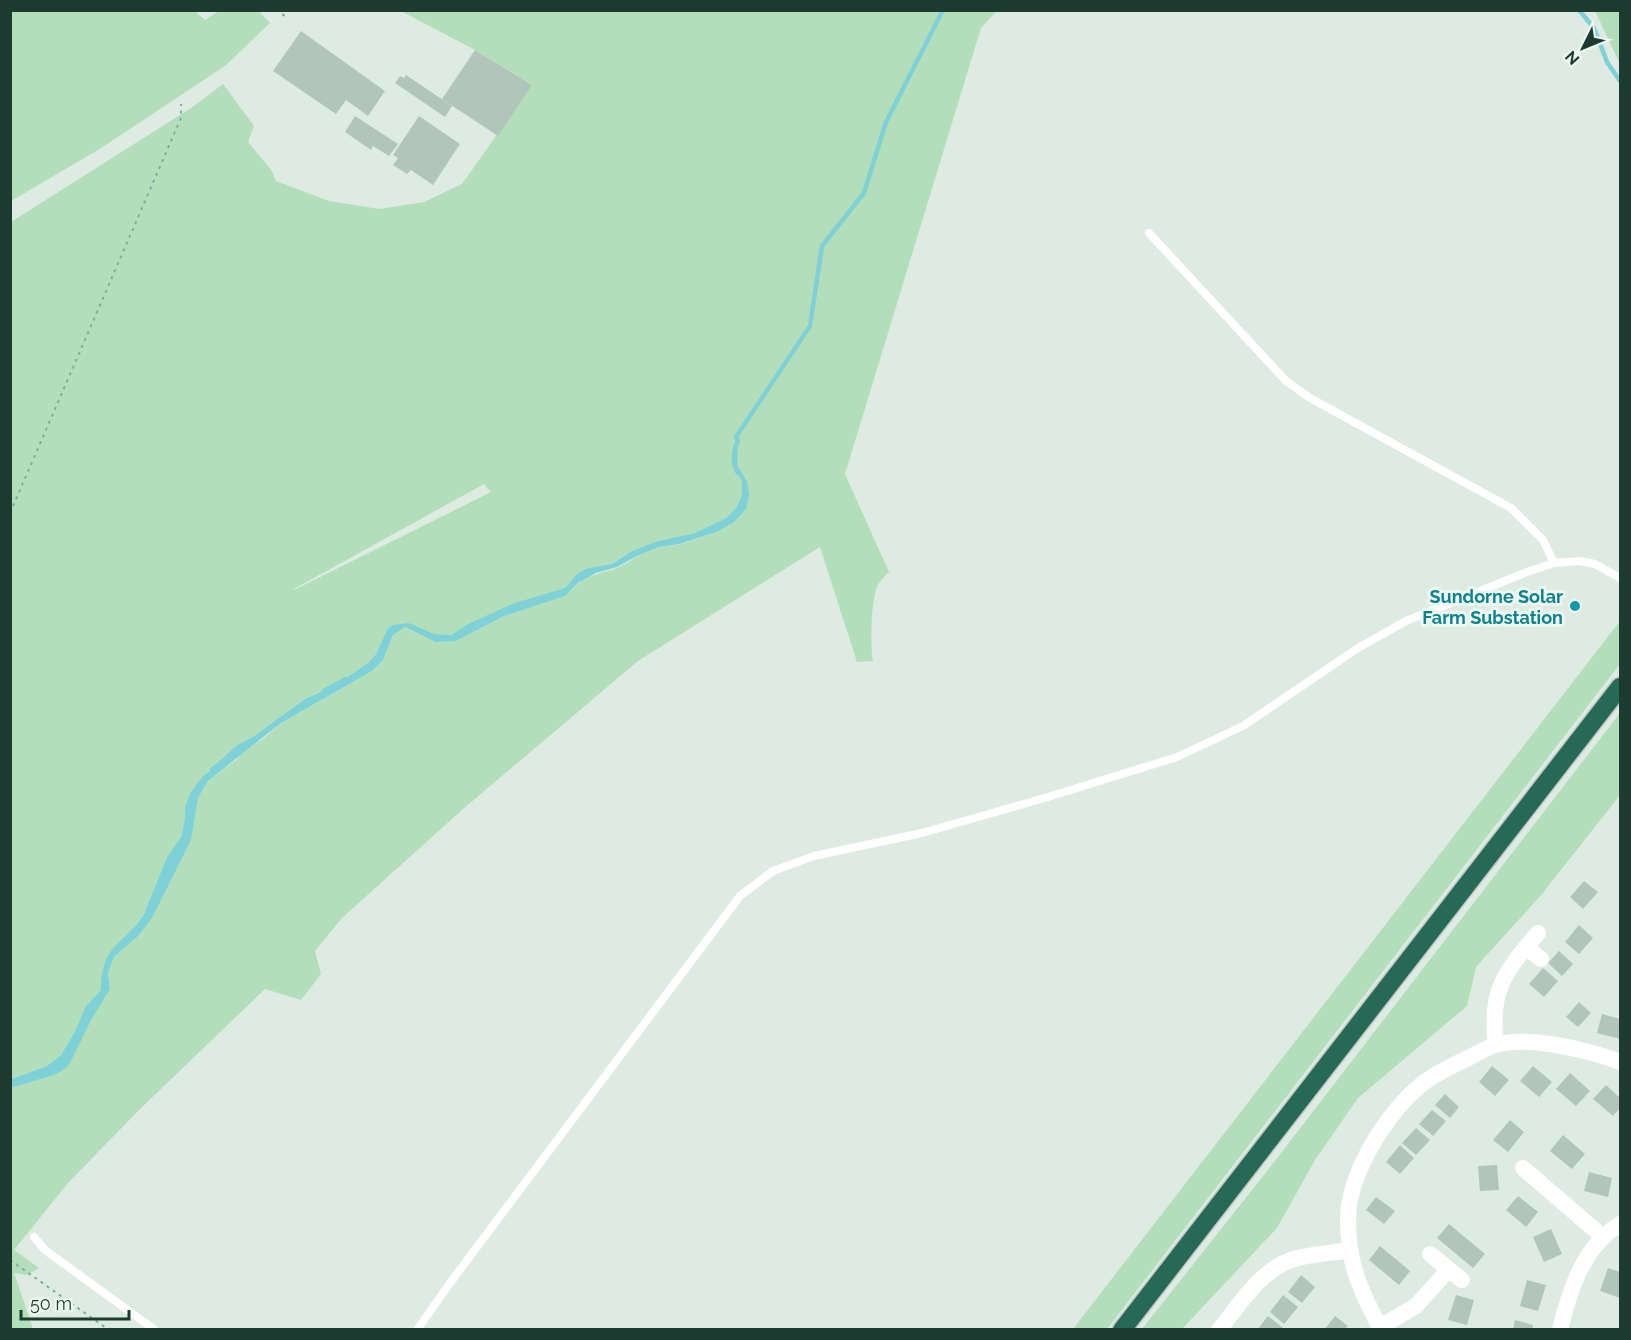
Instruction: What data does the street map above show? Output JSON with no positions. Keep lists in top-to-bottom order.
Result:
{
  "places": ["Sundorne Solar Farm Substation"],
  "scale_bar": "50 m",
  "north": "bottom left"
}
